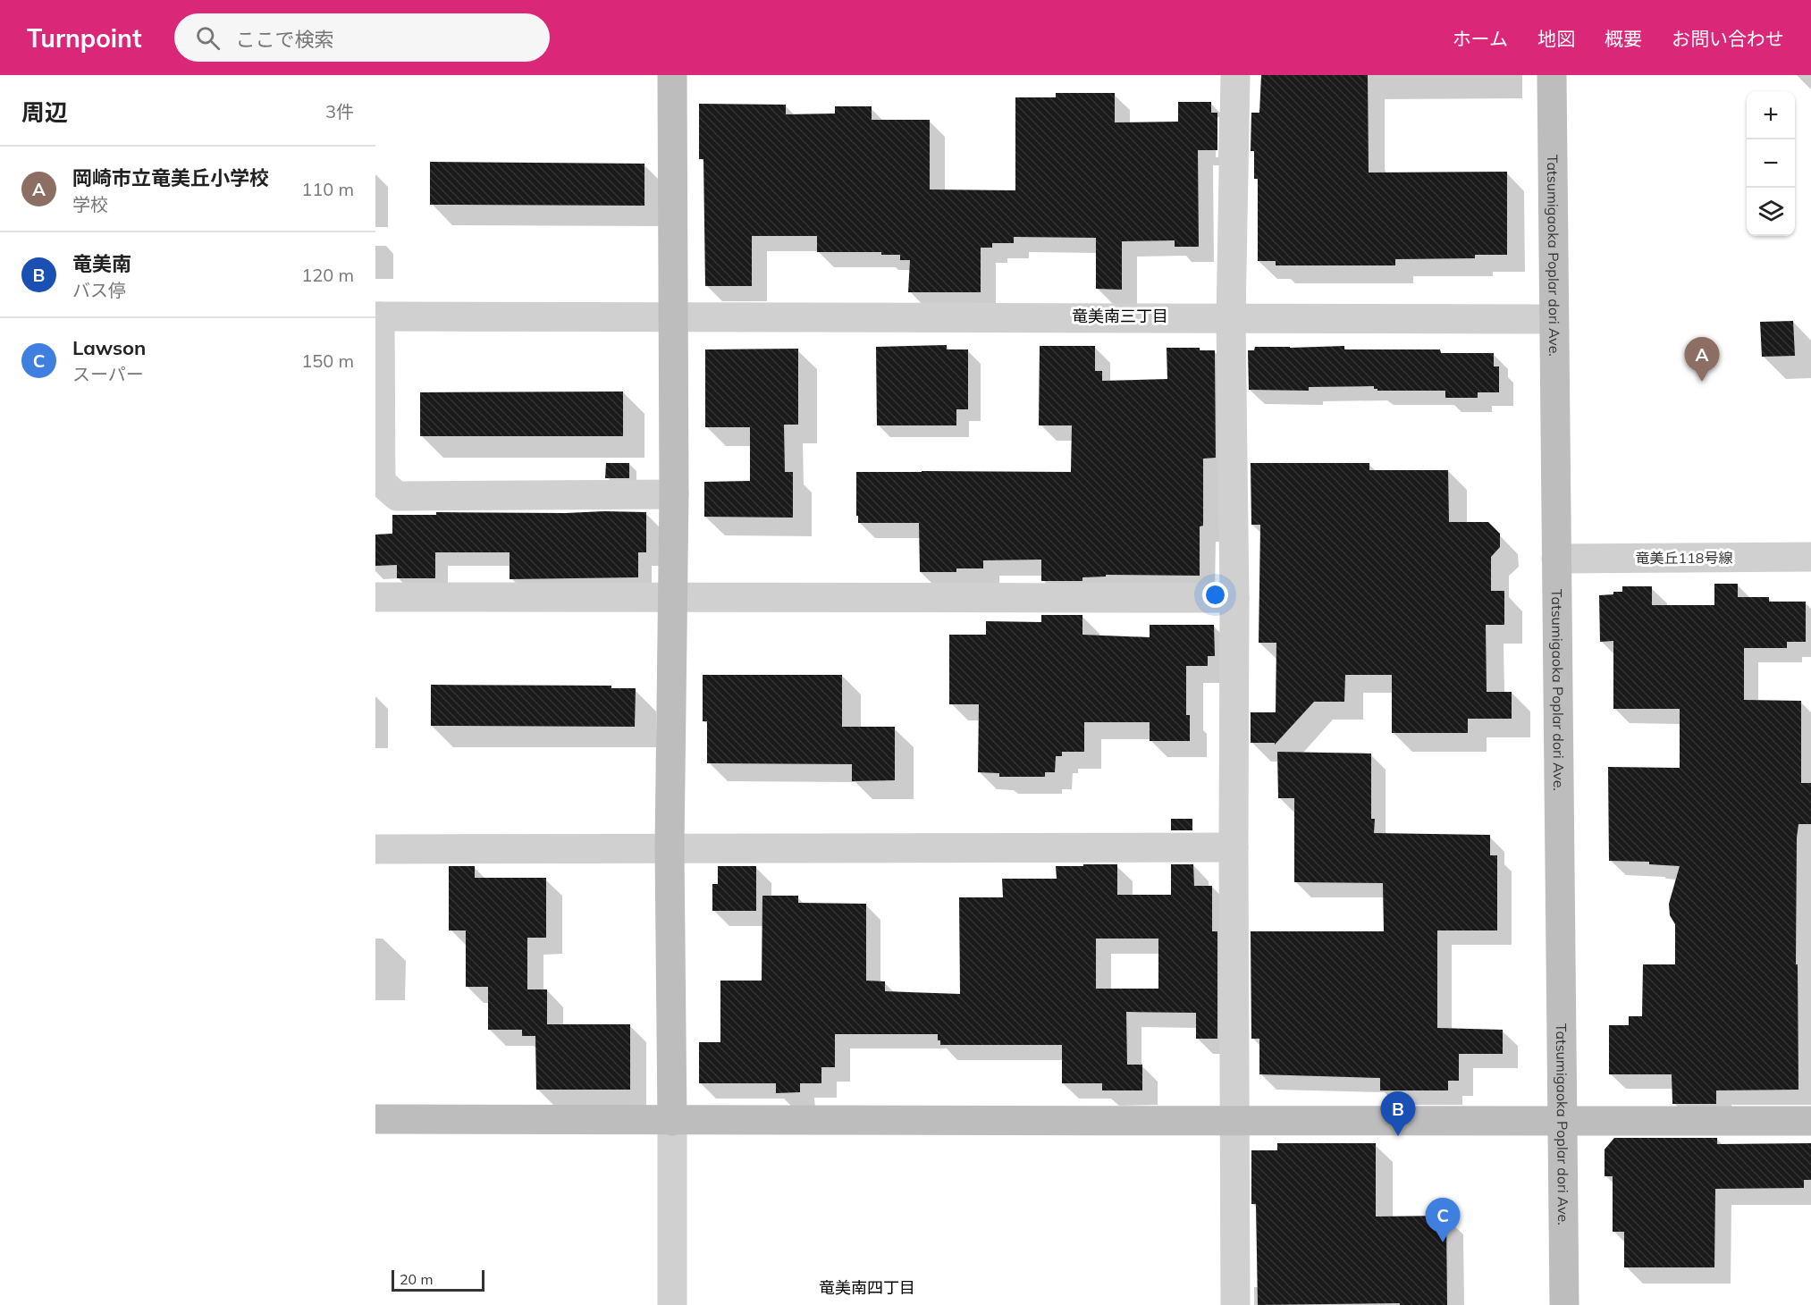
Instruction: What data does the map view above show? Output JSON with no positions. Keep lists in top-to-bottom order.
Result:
{
  "streets": {
    "street": ["Tatsumigaoka Poplar dori Ave.", "竜美丘118号線"]
  },
  "crossings": [
    ["Tatsumigaoka Poplar dori Ave.", "竜美丘118号線"]
  ],
  "districts": ["竜美南三丁目", "竜美南四丁目"],
  "scale_bar": "20 m",
  "page": {
    "header": "Turnpoint",
    "search": "ここで検索",
    "nav": [
      "ホーム",
      "地図",
      "概要",
      "お問い合わせ"
    ],
    "heading": ["周辺", "3件"],
    "map_buttons": ["+", "−"],
    "list": [
      {
        "mark": "A",
        "name": "岡崎市立竜美丘小学校",
        "note": "学校",
        "value": "110 m"
      },
      {
        "mark": "B",
        "name": "竜美南",
        "note": "バス停",
        "value": "120 m"
      },
      {
        "mark": "C",
        "name": "Lawson",
        "note": "スーパー",
        "value": "150 m"
      }
    ],
    "pins": ["A", "B", "C"],
    "scale": "20 m"
  }
}
